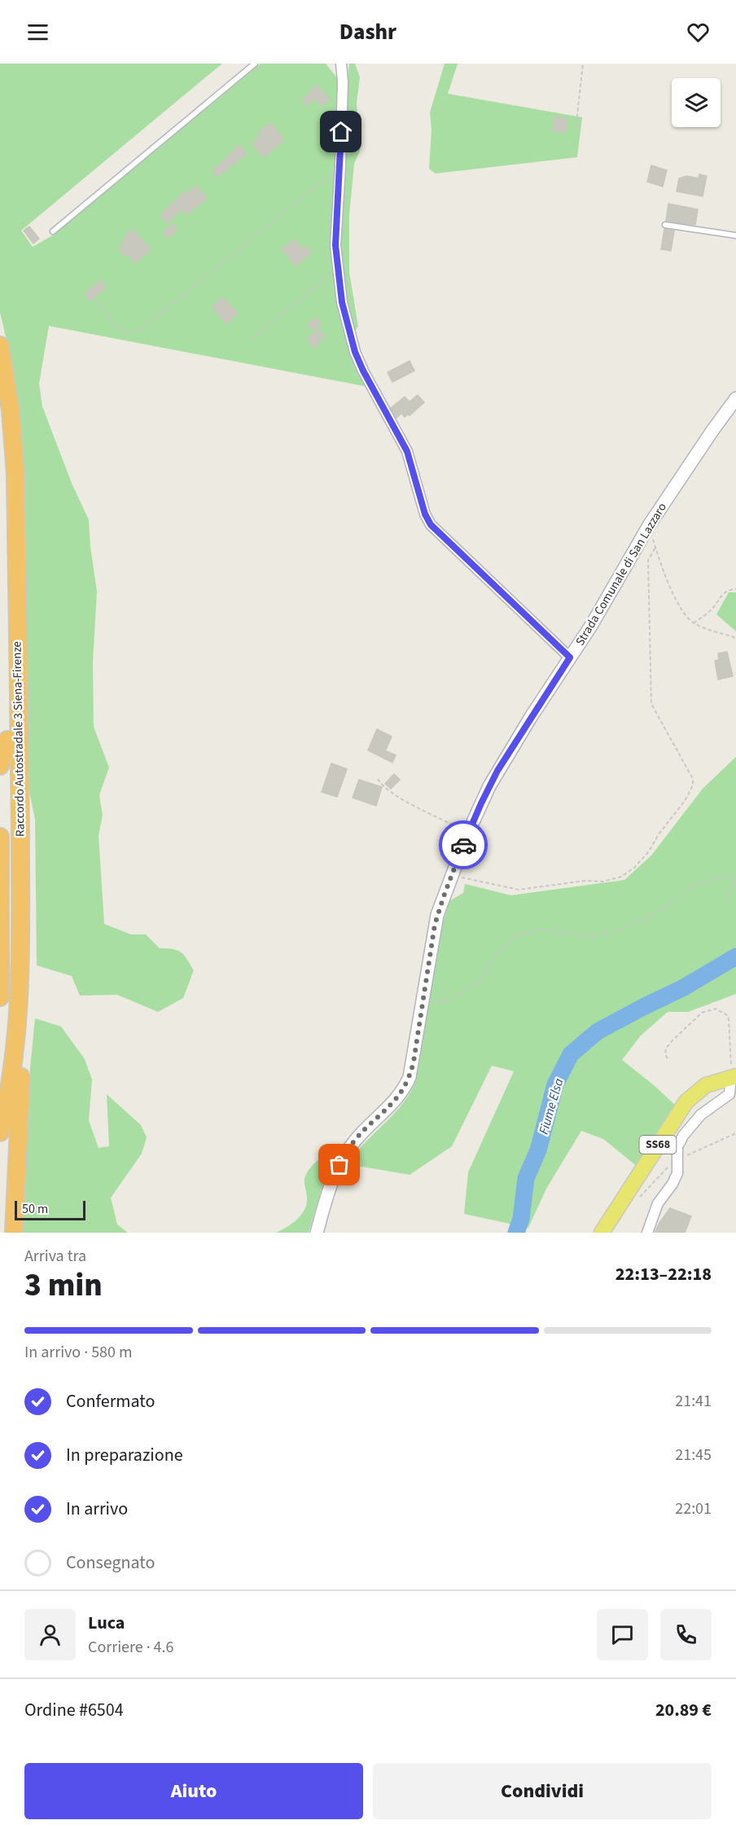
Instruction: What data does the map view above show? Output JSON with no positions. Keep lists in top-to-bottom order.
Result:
{
  "streets": {
    "highway": ["Raccordo Autostradale 3 Siena-Firenze"],
    "main road": ["SS68"],
    "street": ["Strada Comunale di San Lazzaro"]
  },
  "water": ["Fiume Elsa"],
  "scale_bar": "50 m",
  "page": {
    "header": "Dashr",
    "scale": "50 m",
    "heading": ["3 min", "Arriva tra", "22:13–22:18"],
    "panel": [
      "Luca",
      "Corriere · 4.6",
      "Ordine #6504",
      "20.89 €"
    ],
    "bar": "In arrivo · 580 m",
    "list": [
      ["Confermato", "21:41"],
      ["In preparazione", "21:45"],
      ["In arrivo", "22:01"],
      "Consegnato"
    ],
    "buttons": ["Aiuto", "Condividi"]
  }
}
